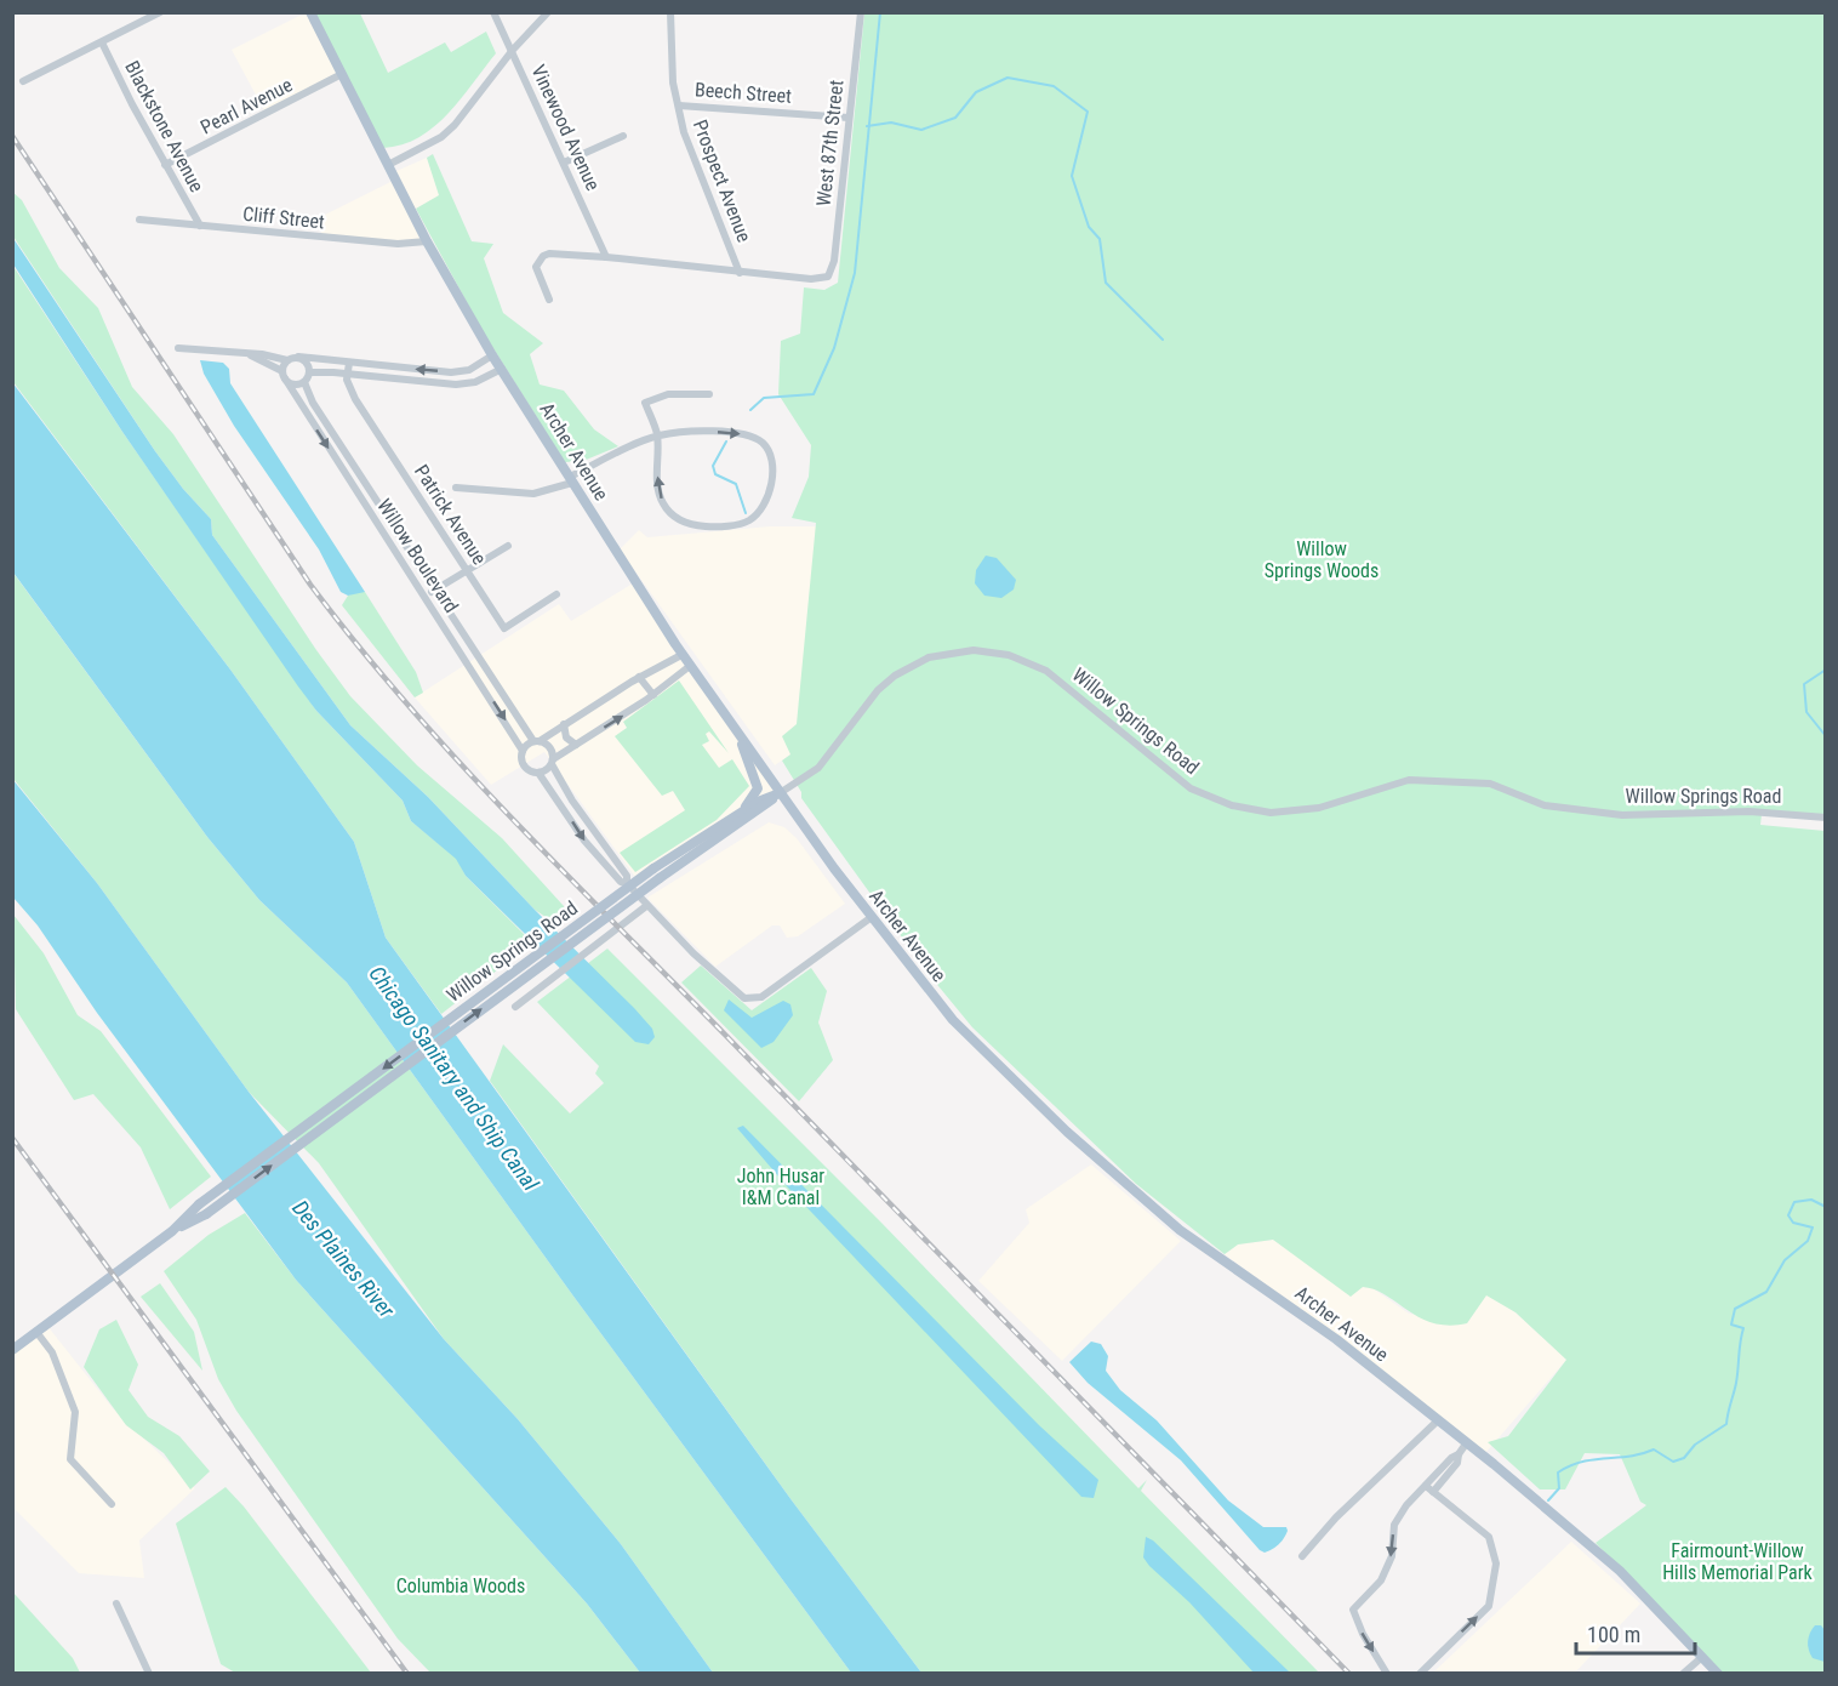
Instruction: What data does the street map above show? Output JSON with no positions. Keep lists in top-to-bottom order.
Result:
{
  "streets": {
    "main road": ["Archer Avenue", "Willow Springs Road"],
    "street": [
      "Beech Street",
      "Pearl Avenue",
      "Blackstone Avenue",
      "Vinewood Avenue",
      "West 87th Street",
      "Prospect Avenue",
      "Cliff Street",
      "Patrick Avenue",
      "Willow Boulevard"
    ]
  },
  "crossings": [
    ["Beech Street", "West 87th Street"],
    ["Beech Street", "Prospect Avenue"],
    ["Pearl Avenue", "Blackstone Avenue"],
    ["Pearl Avenue", "Archer Avenue"],
    ["Blackstone Avenue", "Cliff Street"],
    ["West 87th Street", "Prospect Avenue"],
    ["Cliff Street", "Archer Avenue"],
    ["Archer Avenue", "Willow Springs Road"]
  ],
  "water": ["Chicago Sanitary and Ship Canal", "Des Plaines River"],
  "parks": [
    "Willow Springs Woods",
    "John Husar I&M Canal",
    "Fairmount-Willow Hills Memorial Park",
    "Columbia Woods"
  ],
  "scale_bar": "100 m"
}
